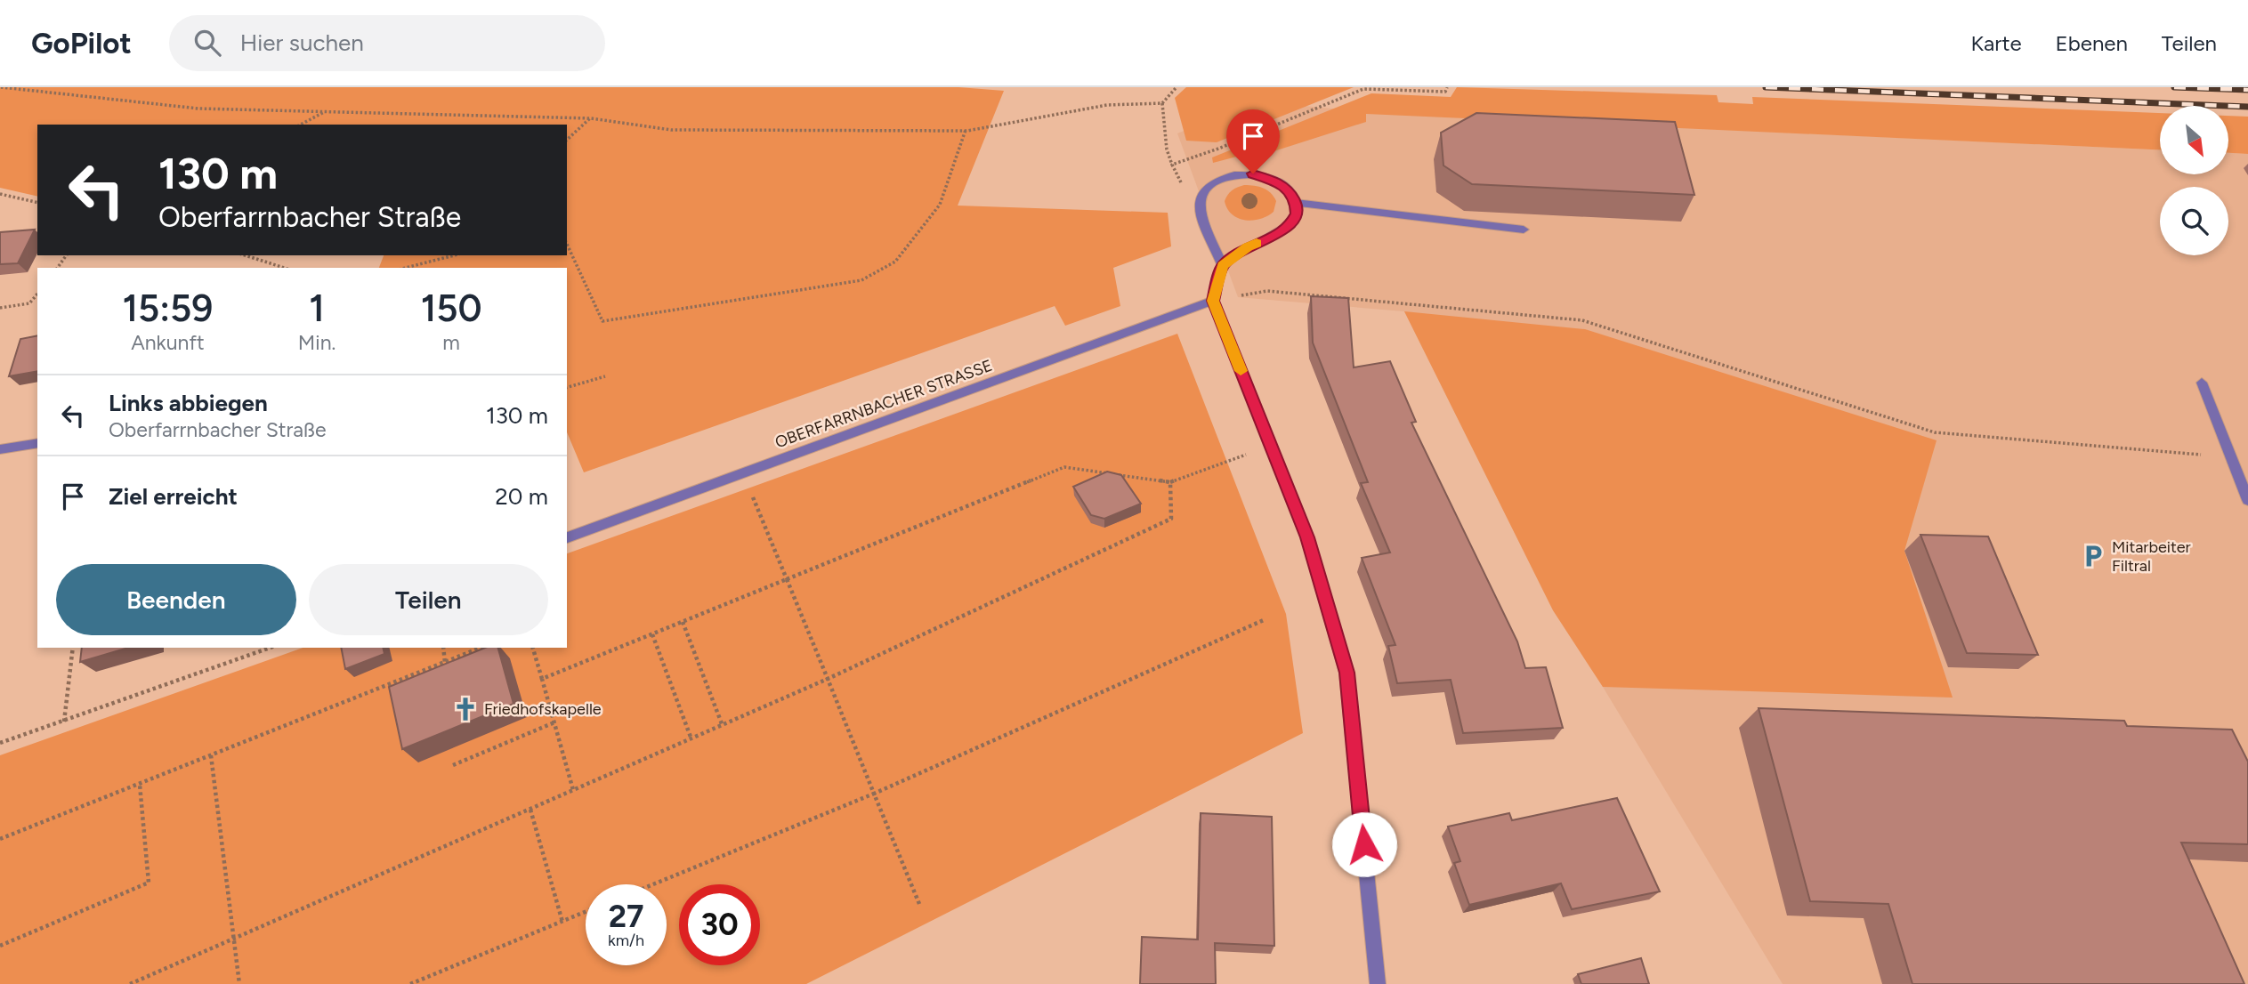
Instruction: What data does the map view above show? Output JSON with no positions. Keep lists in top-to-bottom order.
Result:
{
  "streets": {
    "street": ["OBERFARRNBACHER STRASSE"]
  },
  "places": {
    "parking": ["Mitarbeiter Filtral"],
    "church": ["Friedhofskapelle"]
  },
  "north": "bottom right",
  "page": {
    "header": "GoPilot",
    "search": "Hier suchen",
    "nav": ["Karte", "Ebenen", "Teilen"],
    "turn": ["130 m", "Oberfarrnbacher Straße"],
    "eta": [
      "15:59",
      "Ankunft",
      "1",
      "Min.",
      "150",
      "m"
    ],
    "list": [
      {
        "name": "Links abbiegen",
        "note": "Oberfarrnbacher Straße",
        "value": "130 m"
      },
      {
        "name": "Ziel erreicht",
        "value": "20 m"
      }
    ],
    "buttons": ["Beenden", "Teilen"],
    "speed": "27 km/h",
    "limit": "30"
  }
}
